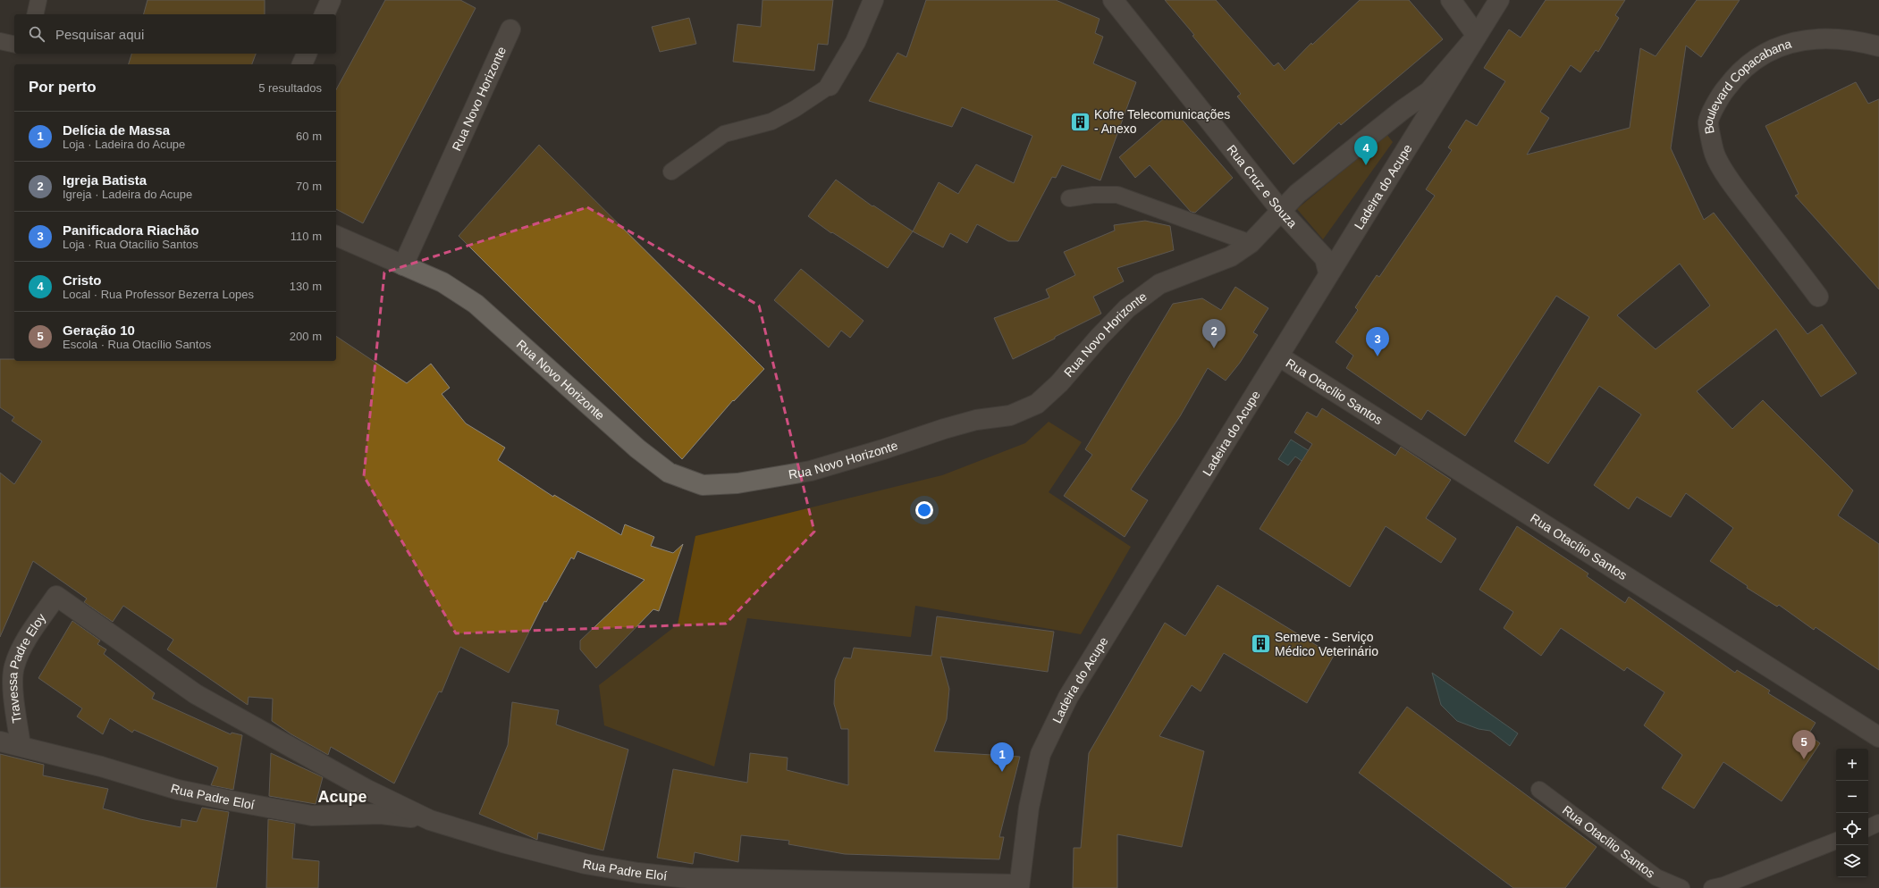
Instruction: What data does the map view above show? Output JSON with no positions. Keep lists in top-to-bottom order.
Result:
{
  "streets": {
    "street": [
      "Boulevard Copacabana",
      "Rua Novo Horizonte",
      "Rua Cruz e Souza",
      "Ladeira do Acupe",
      "Rua Otacílio Santos",
      "Travessa Padre Eloy",
      "Rua Padre Eloí"
    ]
  },
  "crossings": [
    ["Rua Novo Horizonte", "Rua Cruz e Souza"],
    ["Rua Novo Horizonte", "Ladeira do Acupe"],
    ["Rua Cruz e Souza", "Ladeira do Acupe"],
    ["Ladeira do Acupe", "Rua Otacílio Santos"],
    ["Ladeira do Acupe", "Rua Padre Eloí"],
    ["Travessa Padre Eloy", "Rua Padre Eloí"]
  ],
  "districts": ["Acupe"],
  "places": {
    "building": ["Kofre Telecomunicações - Anexo", "Semeve - Serviço Médico Veterinário"]
  },
  "page": {
    "search": "Pesquisar aqui",
    "heading": ["Por perto", "5 resultados"],
    "list": [
      {
        "mark": "1",
        "name": "Delícia de Massa",
        "note": "Loja · Ladeira do Acupe",
        "value": "60 m"
      },
      {
        "mark": "2",
        "name": "Igreja Batista",
        "note": "Igreja · Ladeira do Acupe",
        "value": "70 m"
      },
      {
        "mark": "3",
        "name": "Panificadora Riachão",
        "note": "Loja · Rua Otacílio Santos",
        "value": "110 m"
      },
      {
        "mark": "4",
        "name": "Cristo",
        "note": "Local · Rua Professor Bezerra Lopes",
        "value": "130 m"
      },
      {
        "mark": "5",
        "name": "Geração 10",
        "note": "Escola · Rua Otacílio Santos",
        "value": "200 m"
      }
    ],
    "pins": [
      "4",
      "2",
      "3",
      "5",
      "1"
    ],
    "map_buttons": ["+", "−"]
  }
}
